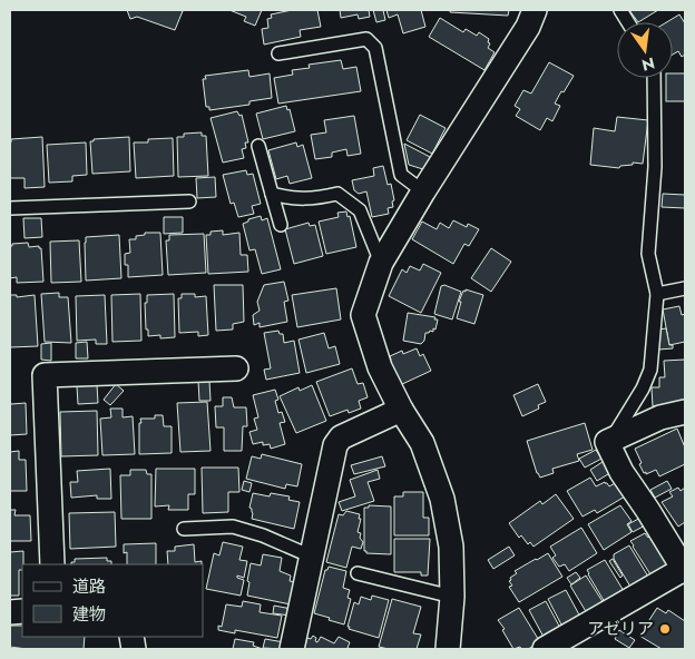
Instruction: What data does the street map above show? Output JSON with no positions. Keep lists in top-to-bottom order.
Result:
{
  "places": ["アゼリア"],
  "legend": ["道路", "建物"],
  "north": "bottom"
}
